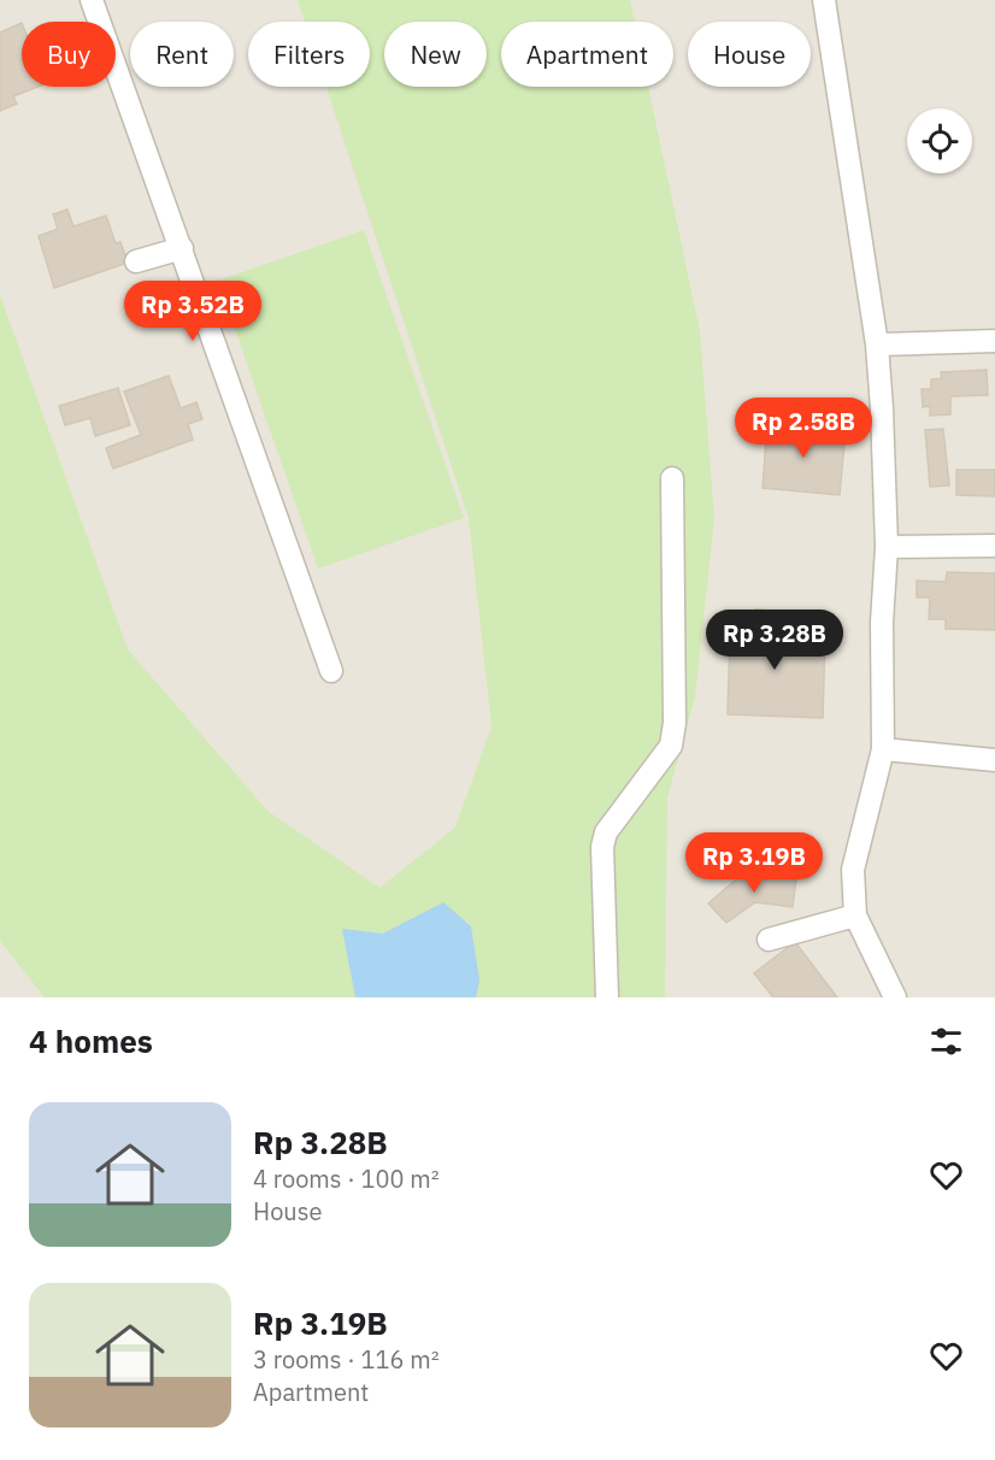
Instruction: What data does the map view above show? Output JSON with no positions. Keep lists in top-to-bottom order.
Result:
{
  "page": {
    "chip": [
      "Buy",
      "Rent",
      "Filters",
      "New",
      "Apartment",
      "House"
    ],
    "price": [
      "Rp 3.52B",
      "Rp 2.58B",
      "Rp 3.28B",
      "Rp 3.19B"
    ],
    "heading": "4 homes",
    "list": [
      {
        "name": "Rp 3.28B",
        "note": "4 rooms · 100 m² · House"
      },
      {
        "name": "Rp 3.19B",
        "note": "3 rooms · 116 m² · Apartment"
      }
    ]
  }
}
